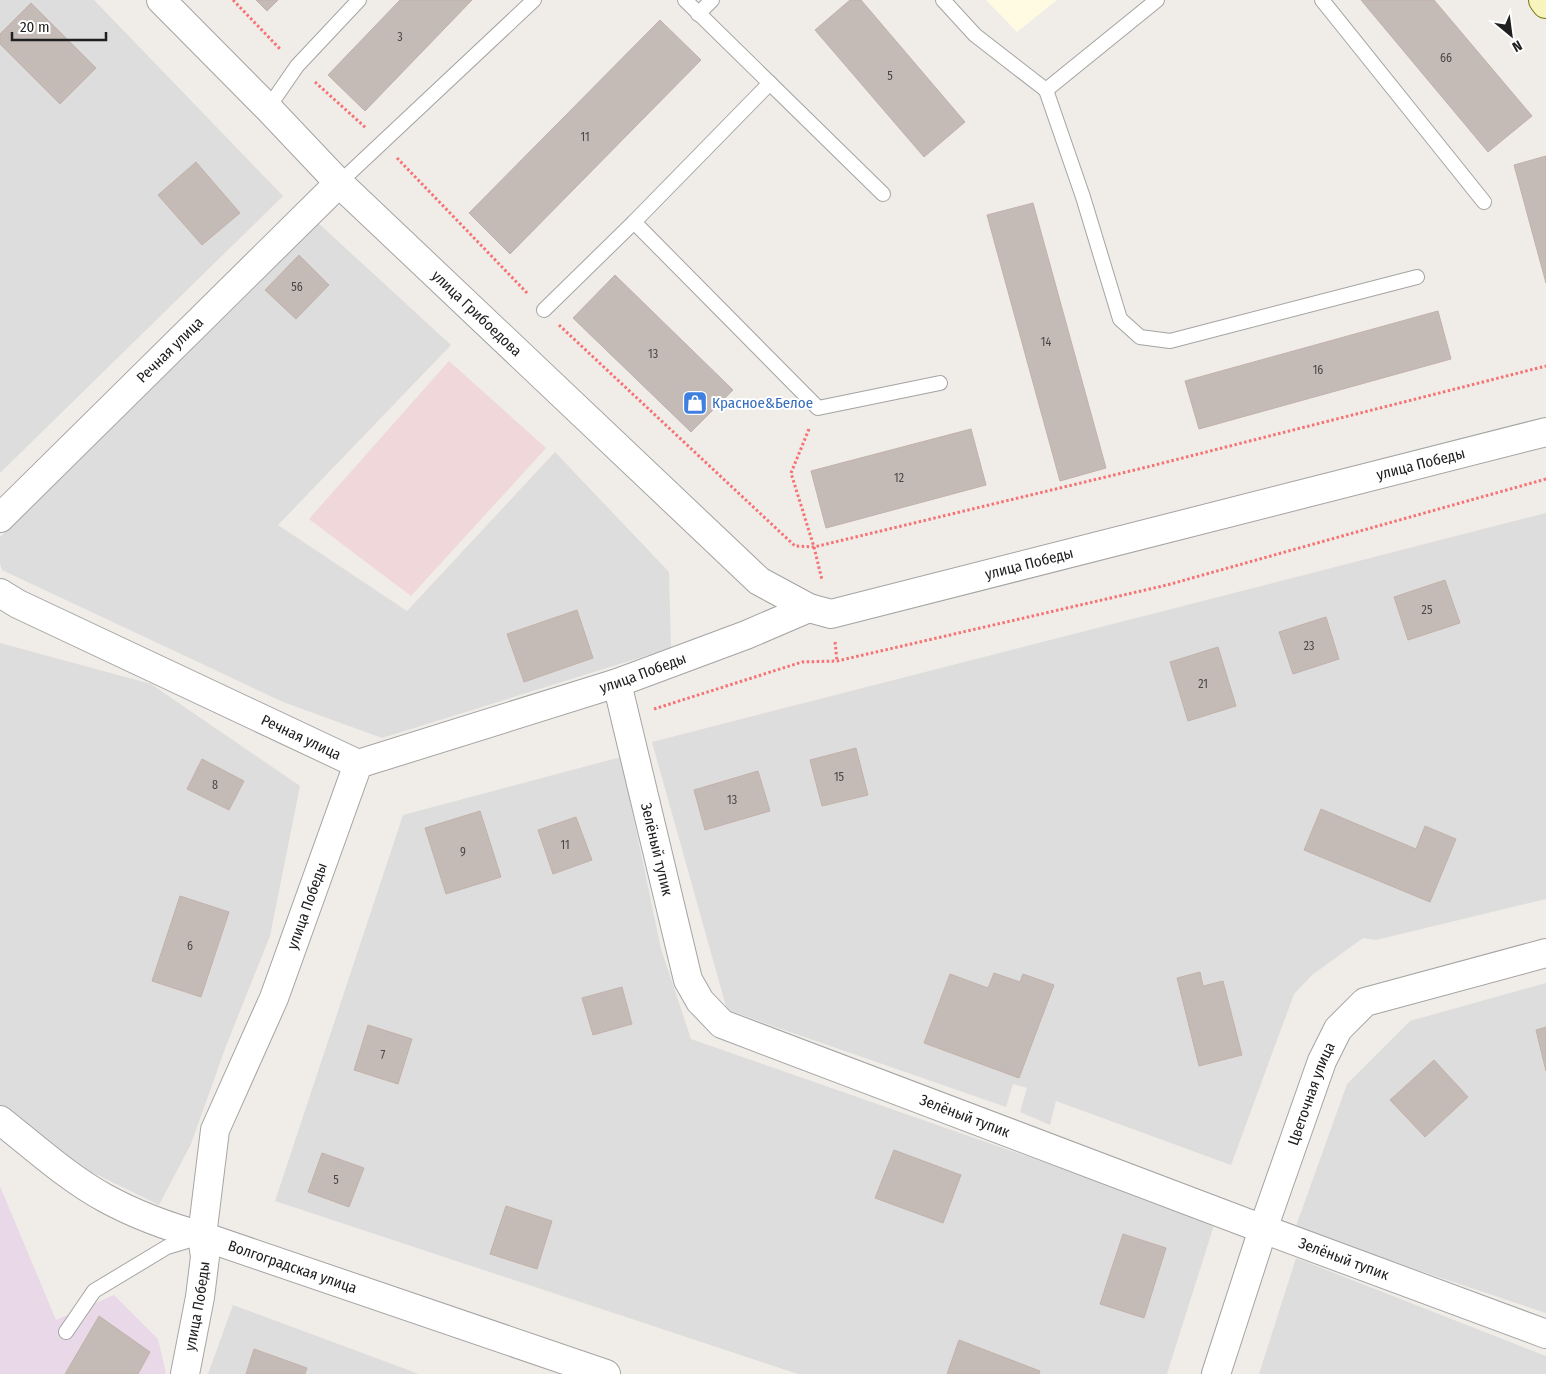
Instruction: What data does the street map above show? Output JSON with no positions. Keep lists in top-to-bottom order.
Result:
{
  "streets": {
    "street": [
      "улица Грибоедова",
      "Речная улица",
      "улица Победы",
      "Зелёный тупик",
      "Цветочная улица",
      "Волгоградская улица"
    ]
  },
  "crossings": [
    ["улица Грибоедова", "Речная улица"],
    ["улица Грибоедова", "улица Победы"],
    ["Речная улица", "улица Победы"],
    ["улица Победы", "Зелёный тупик"],
    ["улица Победы", "Волгоградская улица"],
    ["Зелёный тупик", "Цветочная улица"]
  ],
  "places": {
    "shop": ["Красное&Белое"]
  },
  "house_numbers": [
    "3",
    "66",
    "5",
    "11",
    "56",
    "14",
    "13",
    "16",
    "12",
    "25",
    "23",
    "21",
    "15",
    "8",
    "13",
    "11",
    "9",
    "6",
    "7",
    "5"
  ],
  "scale_bar": "20 m",
  "north": "bottom right"
}
